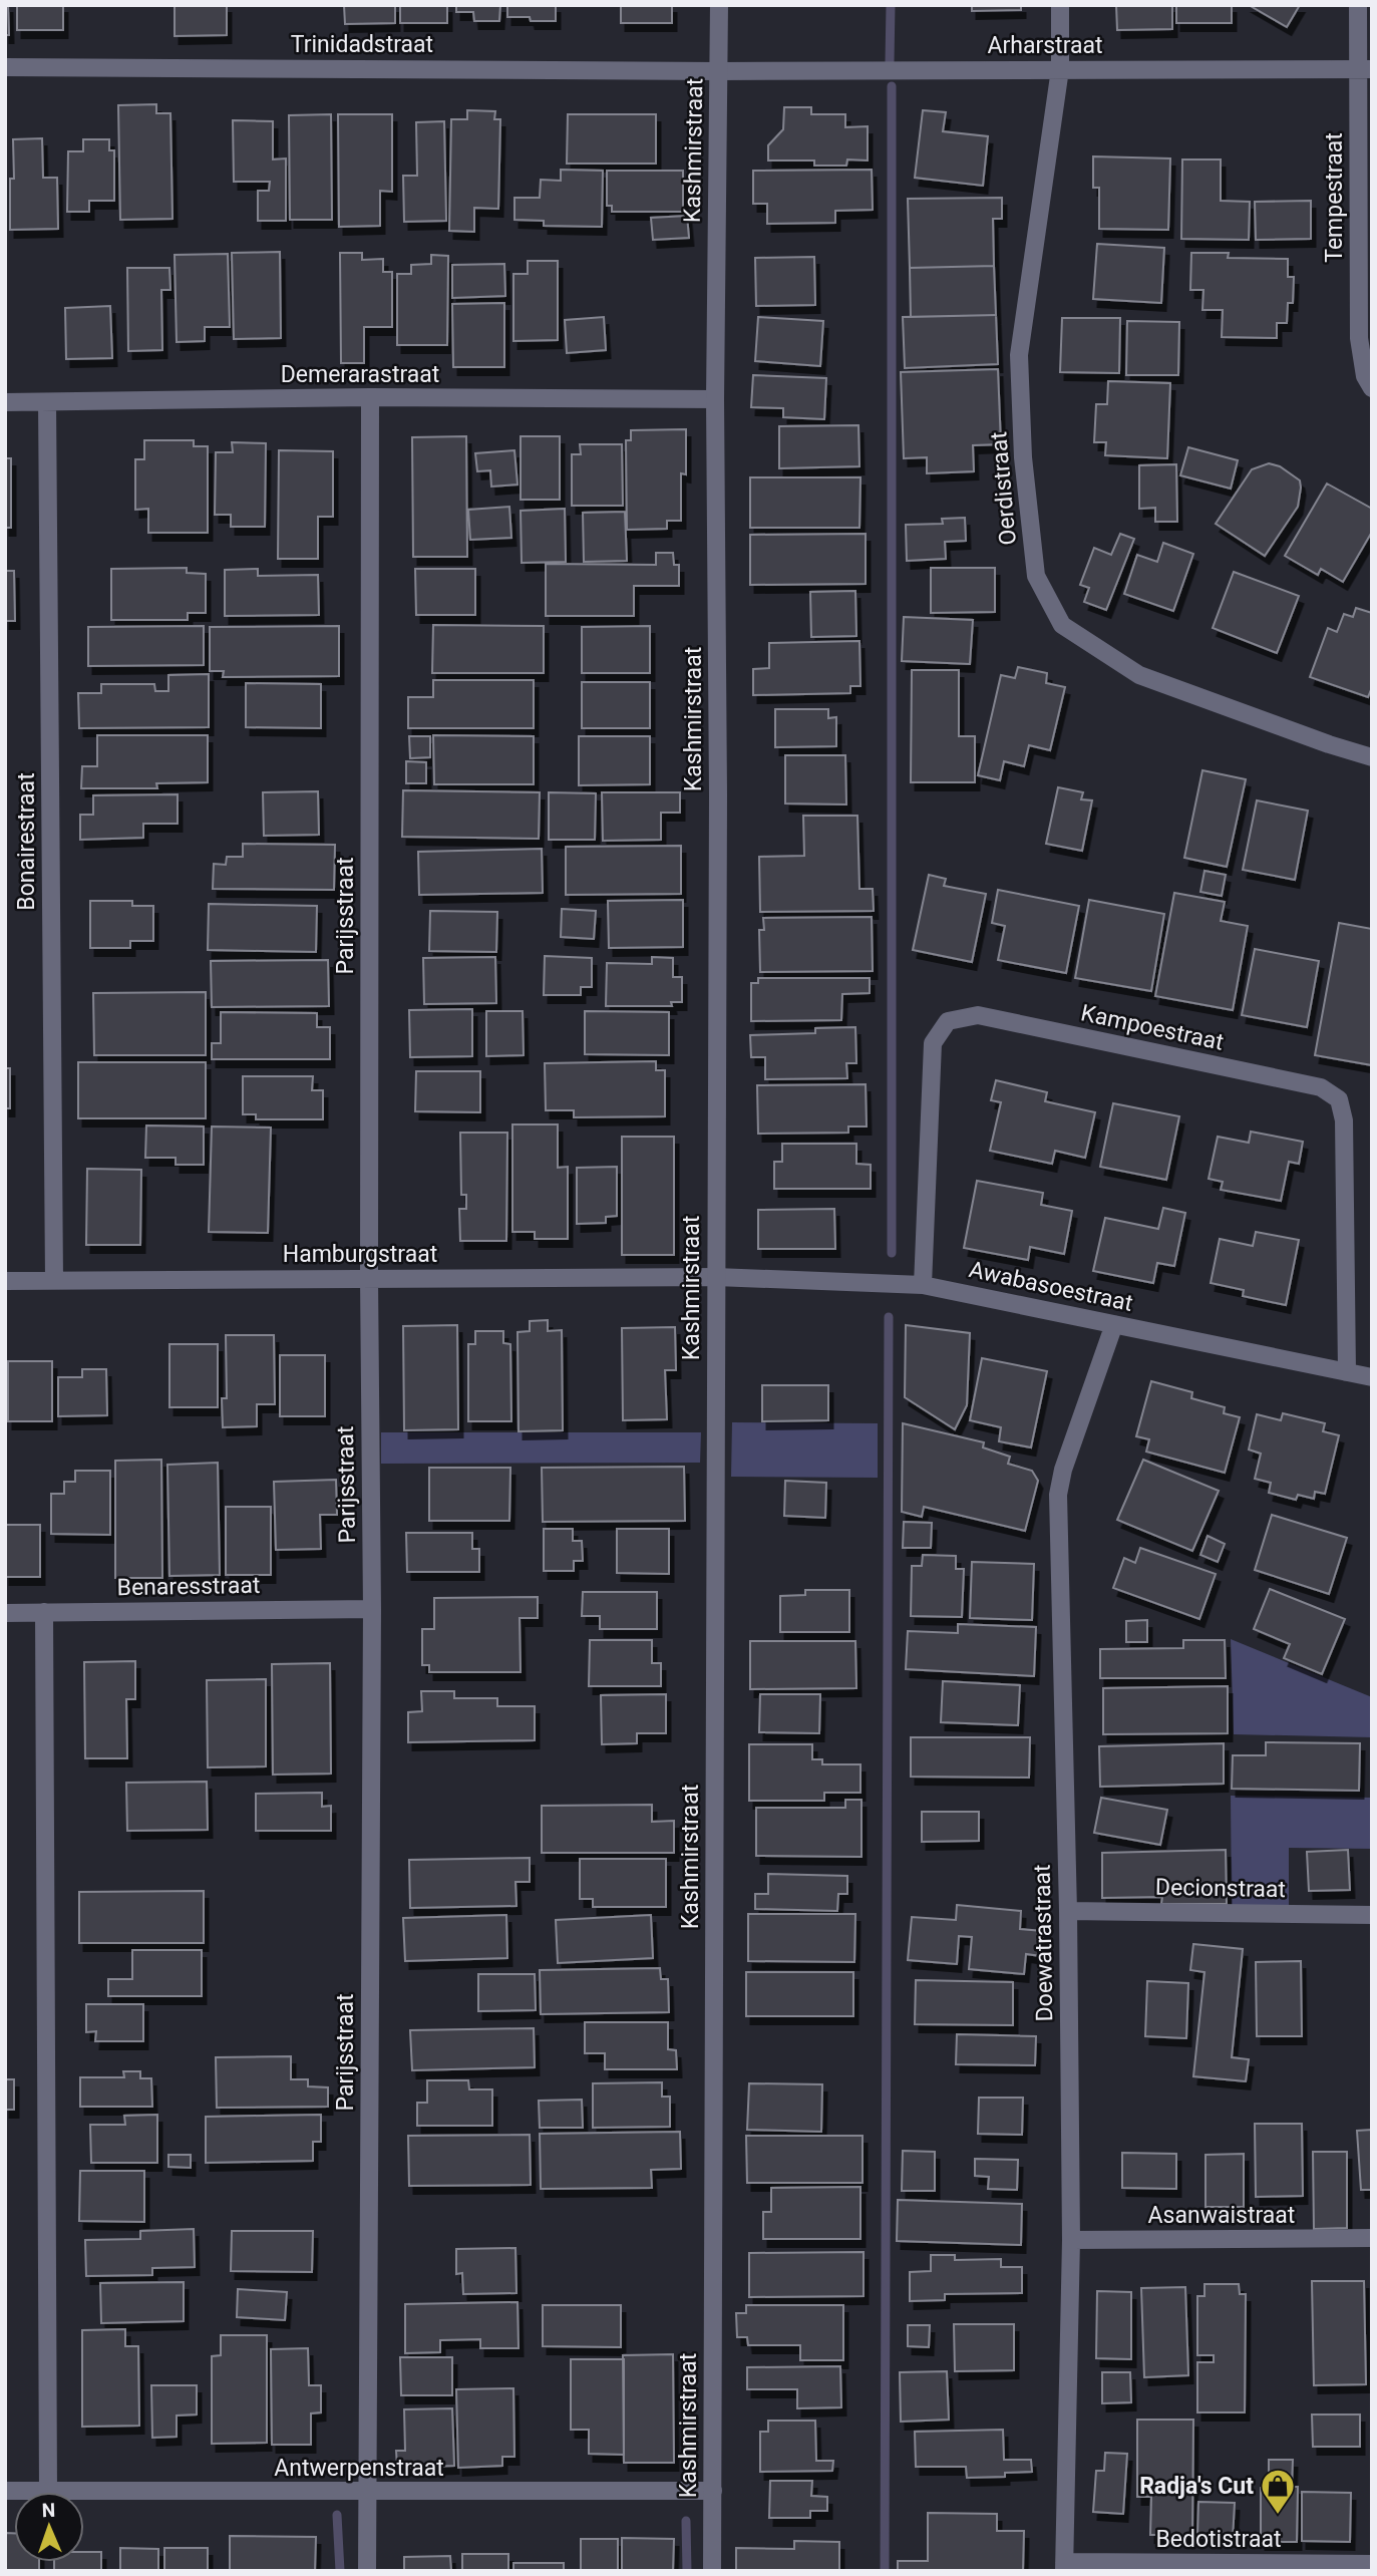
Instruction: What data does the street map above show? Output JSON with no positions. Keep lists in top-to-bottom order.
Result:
{
  "streets": {
    "street": [
      "Trinidadstraat",
      "Arharstraat",
      "Kashmirstraat",
      "Tempestraat",
      "Demerarastraat",
      "Oerdistraat",
      "Bonairestraat",
      "Parijsstraat",
      "Kampoestraat",
      "Hamburgstraat",
      "Awabasoestraat",
      "Benaresstraat",
      "Decionstraat",
      "Doewatrastraat",
      "Asanwaistraat",
      "Antwerpenstraat",
      "Bedotistraat"
    ]
  },
  "crossings": [
    ["Trinidadstraat", "Arharstraat"],
    ["Trinidadstraat", "Kashmirstraat"],
    ["Arharstraat", "Kashmirstraat"],
    ["Arharstraat", "Tempestraat"],
    ["Arharstraat", "Oerdistraat"],
    ["Kashmirstraat", "Demerarastraat"],
    ["Kashmirstraat", "Hamburgstraat"],
    ["Kashmirstraat", "Awabasoestraat"],
    ["Kashmirstraat", "Antwerpenstraat"],
    ["Demerarastraat", "Bonairestraat"],
    ["Demerarastraat", "Parijsstraat"],
    ["Bonairestraat", "Hamburgstraat"],
    ["Parijsstraat", "Hamburgstraat"],
    ["Parijsstraat", "Benaresstraat"],
    ["Parijsstraat", "Antwerpenstraat"],
    ["Kampoestraat", "Awabasoestraat"],
    ["Hamburgstraat", "Awabasoestraat"],
    ["Awabasoestraat", "Doewatrastraat"],
    ["Decionstraat", "Doewatrastraat"],
    ["Doewatrastraat", "Asanwaistraat"],
    ["Doewatrastraat", "Bedotistraat"]
  ],
  "places": {
    "shop": ["Radja's Cut"]
  },
  "north": "top"
}
